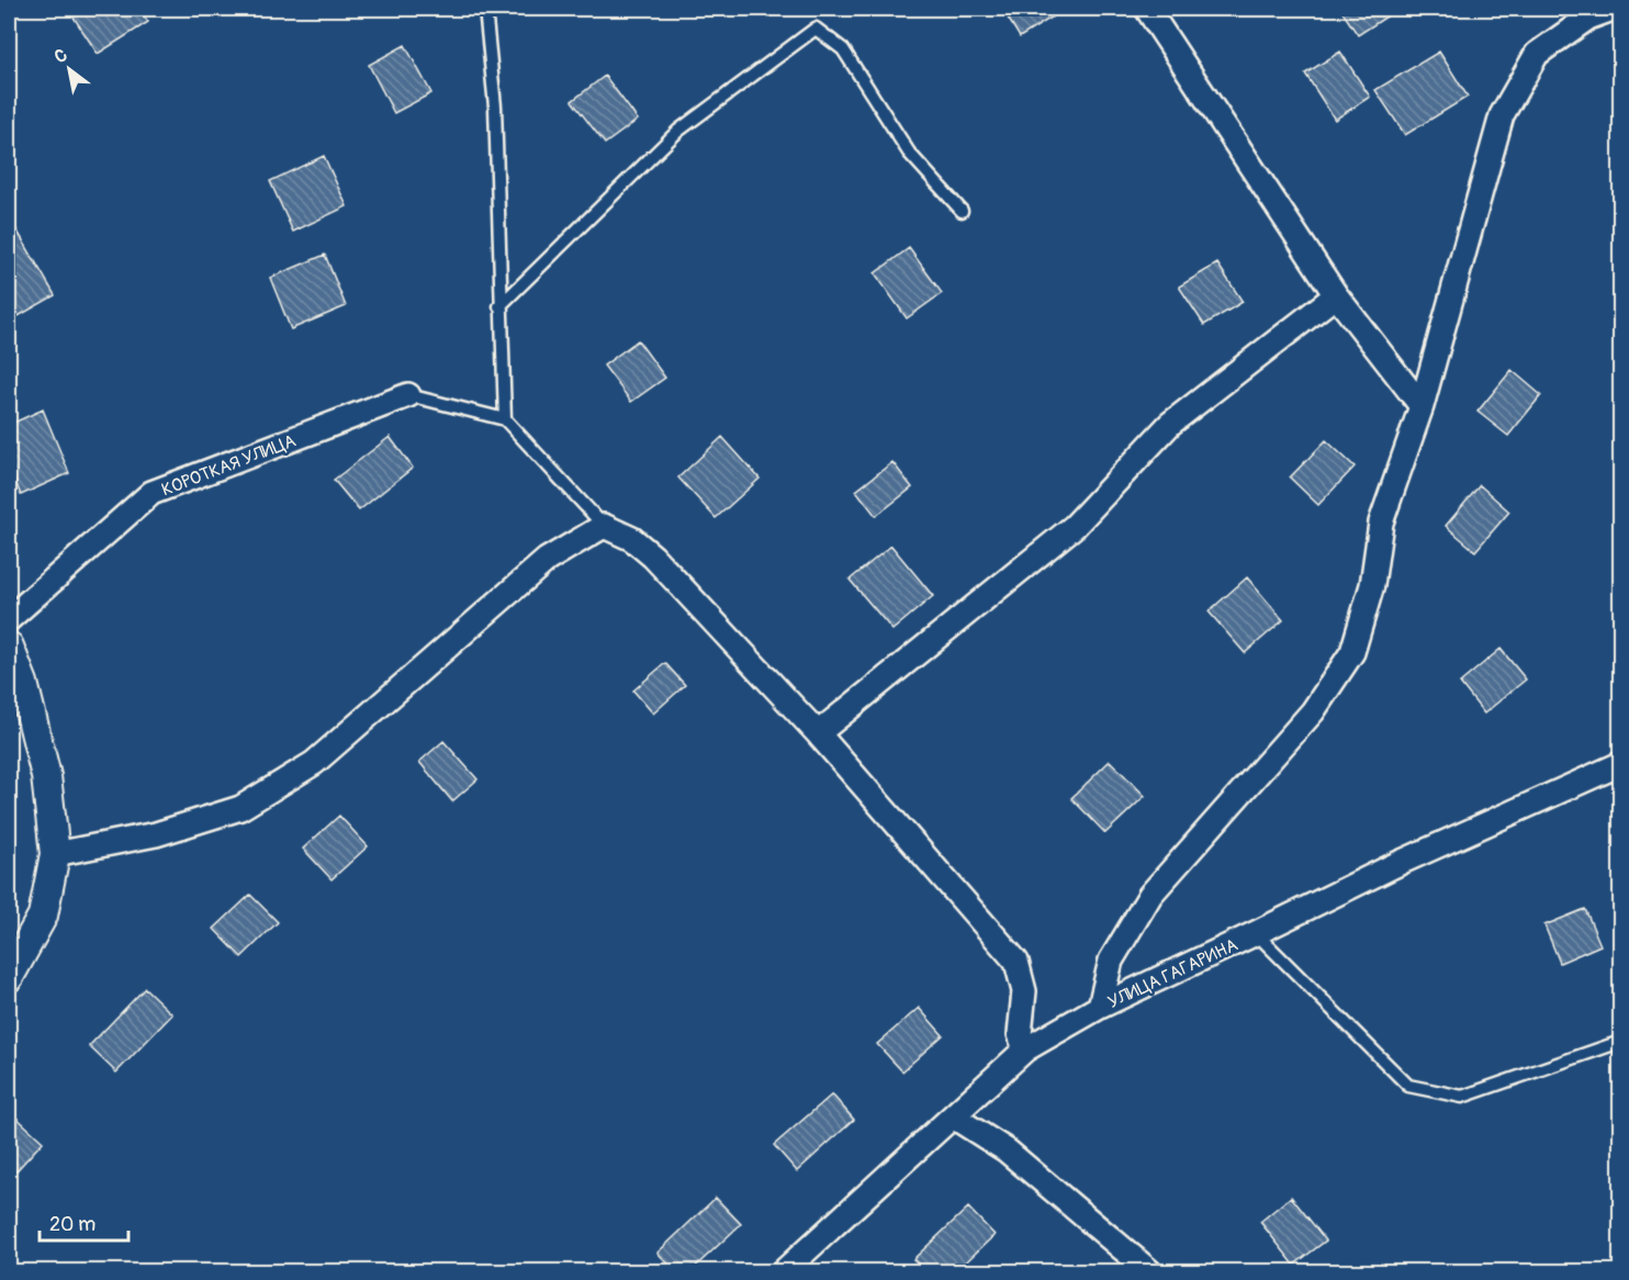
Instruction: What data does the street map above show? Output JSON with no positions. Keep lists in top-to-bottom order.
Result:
{
  "streets": {
    "street": ["КОРОТКАЯ УЛИЦА", "УЛИЦА ГАГАРИНА"]
  },
  "scale_bar": "20 m",
  "north": "top left"
}
